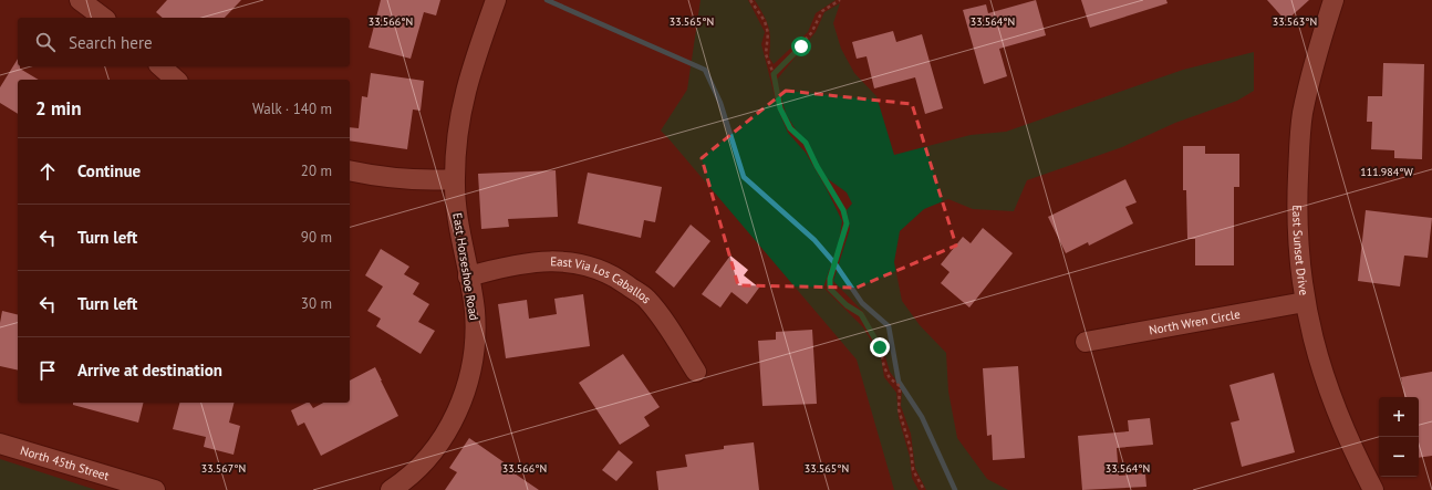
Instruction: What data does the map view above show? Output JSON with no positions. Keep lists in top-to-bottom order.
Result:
{
  "streets": {
    "street": [
      "East Sunset Drive",
      "East Horseshoe Road",
      "East Via Los Caballos",
      "North Wren Circle",
      "North 45th Street"
    ]
  },
  "crossings": [
    ["East Sunset Drive", "North Wren Circle"],
    ["East Horseshoe Road", "East Via Los Caballos"]
  ],
  "page": {
    "search": "Search here",
    "heading": ["2 min", "Walk · 140 m"],
    "list": [
      ["Continue", "20 m"],
      ["Turn left", "90 m"],
      ["Turn left", "30 m"],
      "Arrive at destination"
    ],
    "map_buttons": ["+", "−"]
  },
  "coordinates": [
    "33.566°N",
    "33.565°N",
    "33.564°N",
    "33.563°N",
    "111.984°W",
    "33.567°N"
  ]
}
